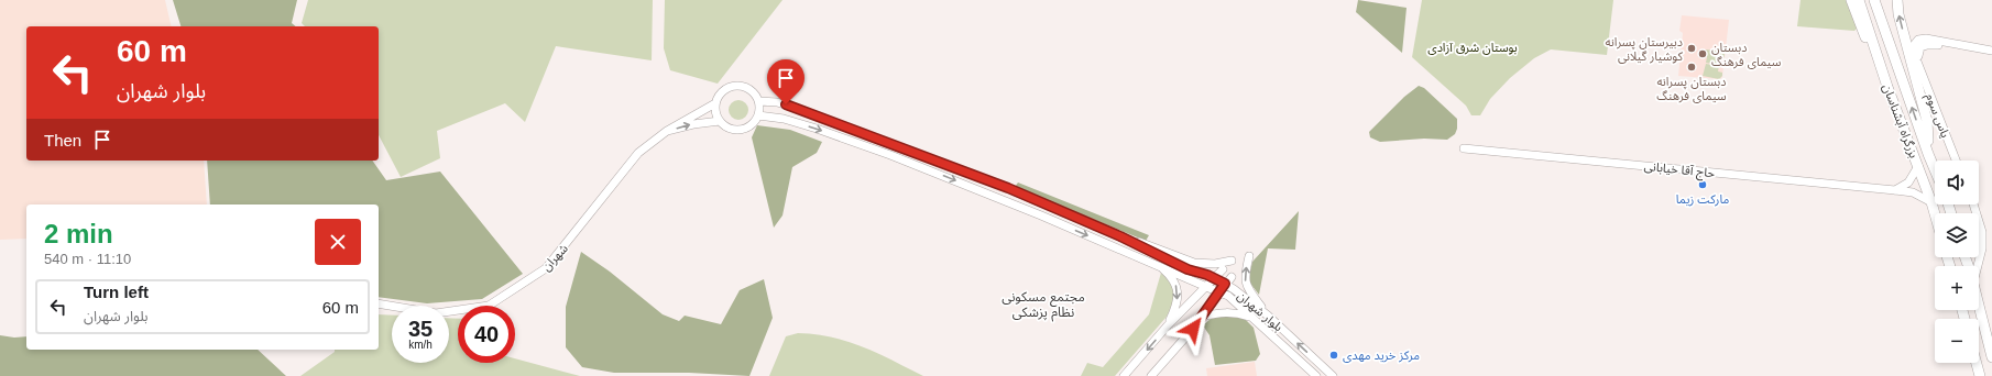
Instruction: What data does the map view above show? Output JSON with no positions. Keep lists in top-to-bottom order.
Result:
{
  "streets": {
    "highway": ["بزرگراه آبشناسان"],
    "street": [
      "یاس سوم",
      "حاج آقا خیابانی",
      "شهران",
      "بلوار شهران"
    ]
  },
  "crossings": [
    ["بزرگراه آبشناسان", "حاج آقا خیابانی"],
    ["شهران", "بلوار شهران"]
  ],
  "districts": ["مجتمع مسکونی نظام پزشکی"],
  "parks": ["بوستان شرق آزادی"],
  "places": [
    "دبیرستان پسرانه کوشیار گیلانی",
    "دبستان سیمای فرهنگ",
    "دبستان پسرانه سیمای فرهنگ",
    "مارکت زیما",
    "مرکز خرید مهدی"
  ],
  "page": {
    "turn": ["60 m", "بلوار شهران"],
    "then": "Then",
    "map_buttons": ["+", "−"],
    "heading": ["2 min", "540 m · 11:10"],
    "list": [
      {
        "name": "Turn left",
        "note": "بلوار شهران",
        "value": "60 m"
      }
    ],
    "speed": "35 km/h",
    "limit": "40"
  }
}
